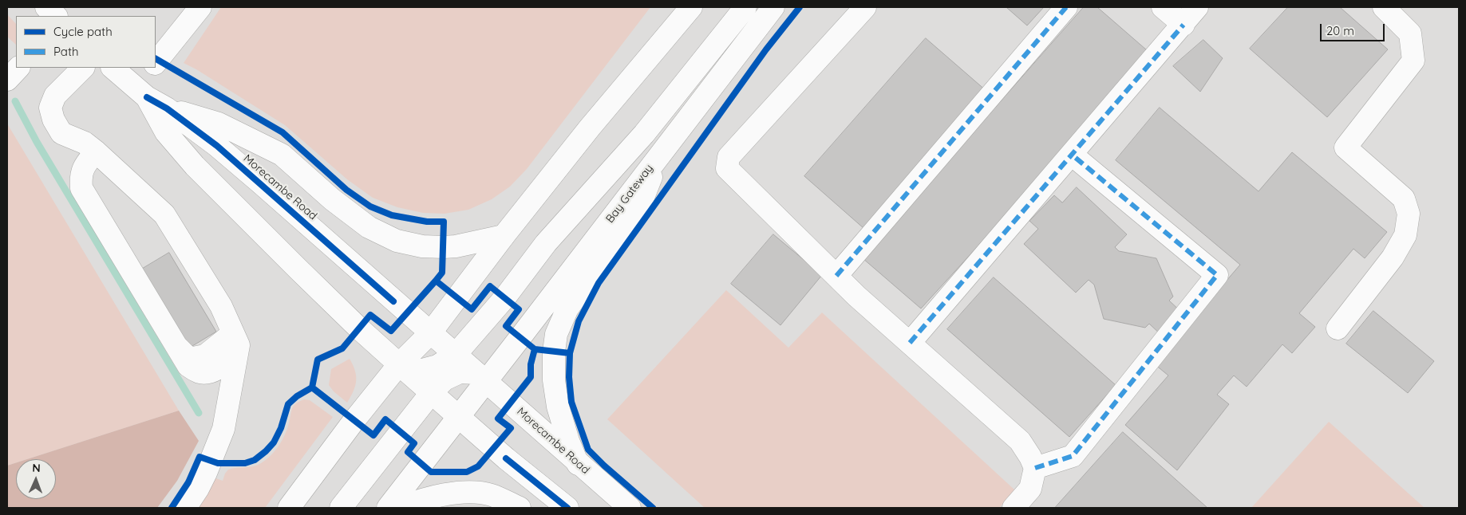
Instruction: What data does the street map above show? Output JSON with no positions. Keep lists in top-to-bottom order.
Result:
{
  "streets": {
    "main road": ["Morecambe Road", "Bay Gateway"]
  },
  "crossings": [
    ["Morecambe Road", "Bay Gateway"]
  ],
  "legend": ["Cycle path", "Path"],
  "scale_bar": "20 m",
  "north": "top"
}
